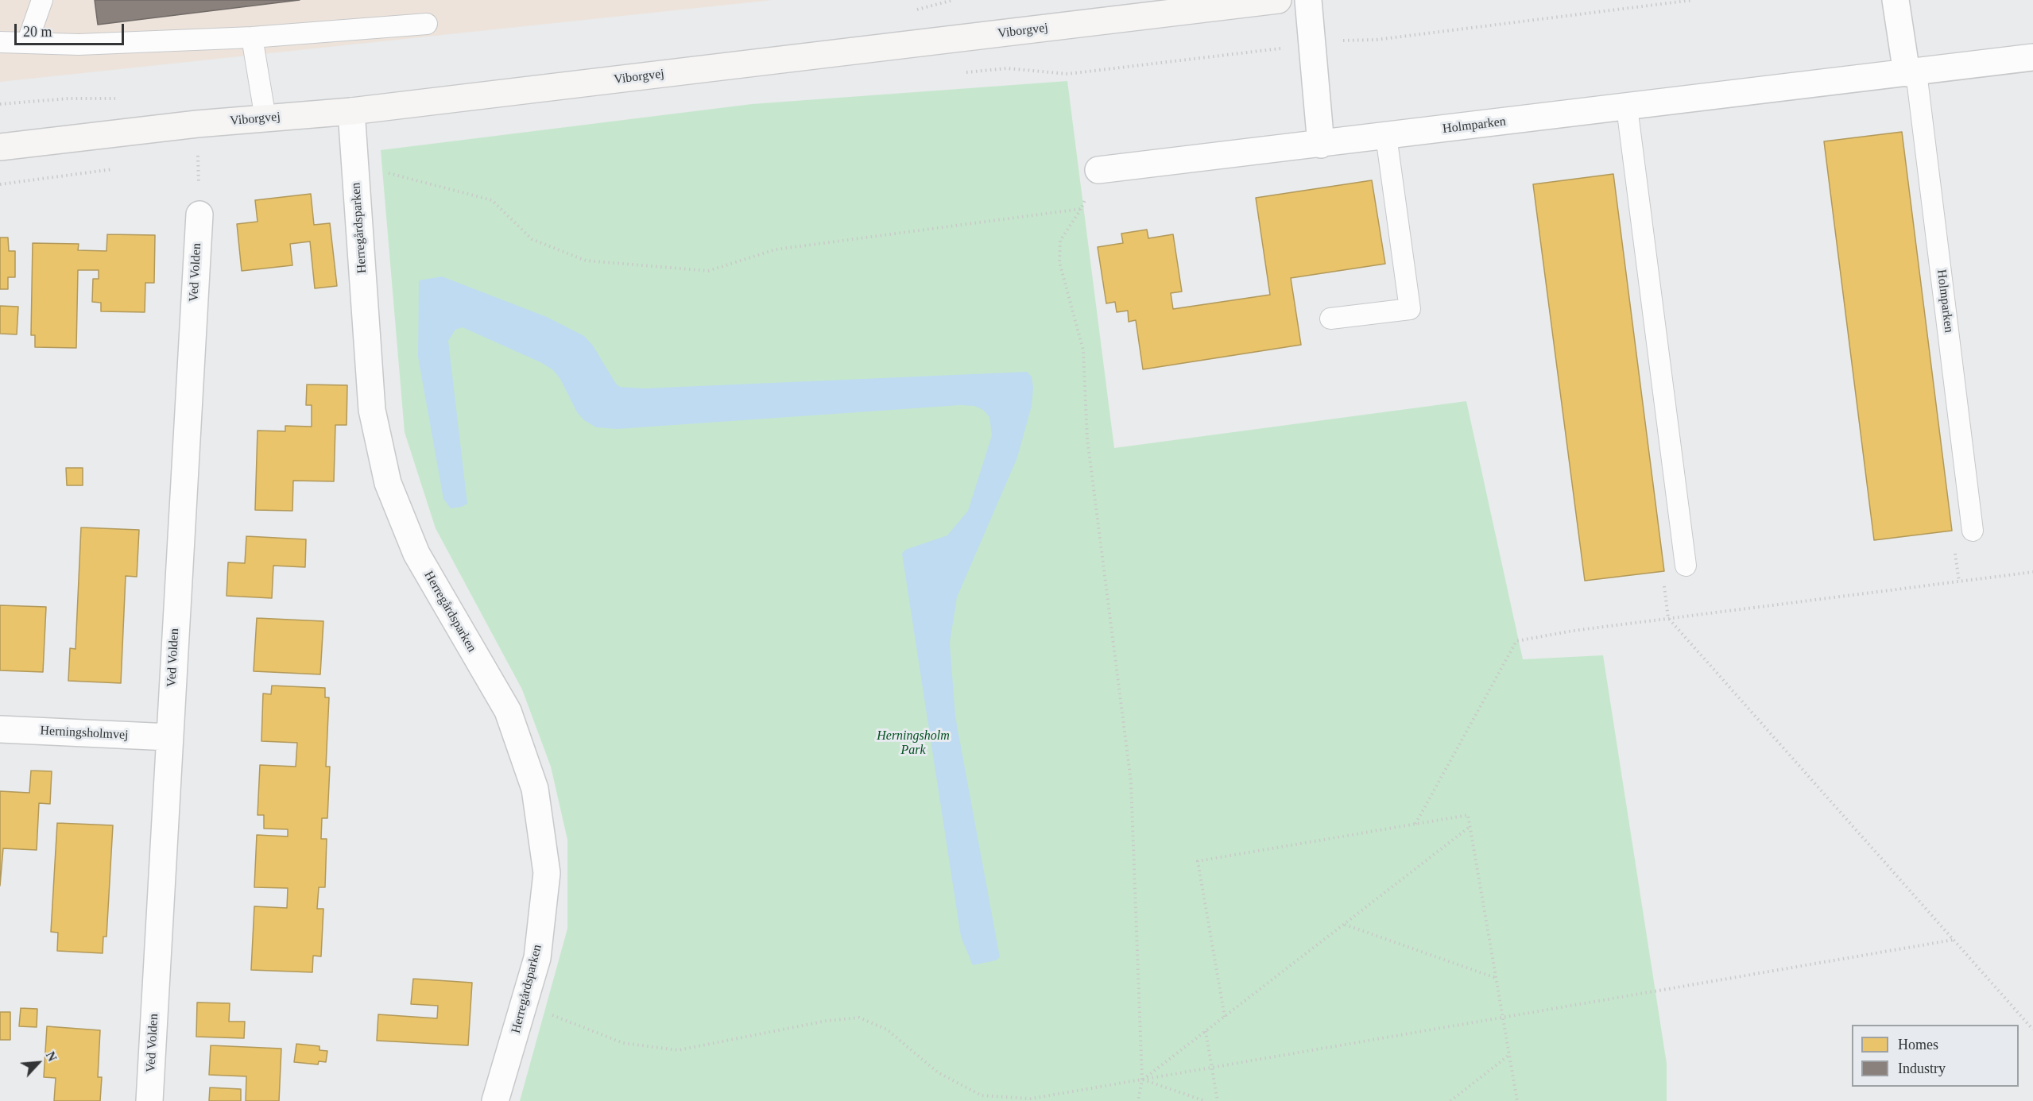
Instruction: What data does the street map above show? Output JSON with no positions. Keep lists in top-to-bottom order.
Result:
{
  "streets": {
    "street": [
      "Viborgvej",
      "Holmparken",
      "Herregårdsparken",
      "Ved Volden",
      "Herningsholmvej"
    ]
  },
  "crossings": [
    ["Viborgvej", "Herregårdsparken"],
    ["Ved Volden", "Herningsholmvej"]
  ],
  "parks": ["Herningsholm Park"],
  "legend": ["Homes", "Industry"],
  "scale_bar": "20 m",
  "north": "top right"
}
